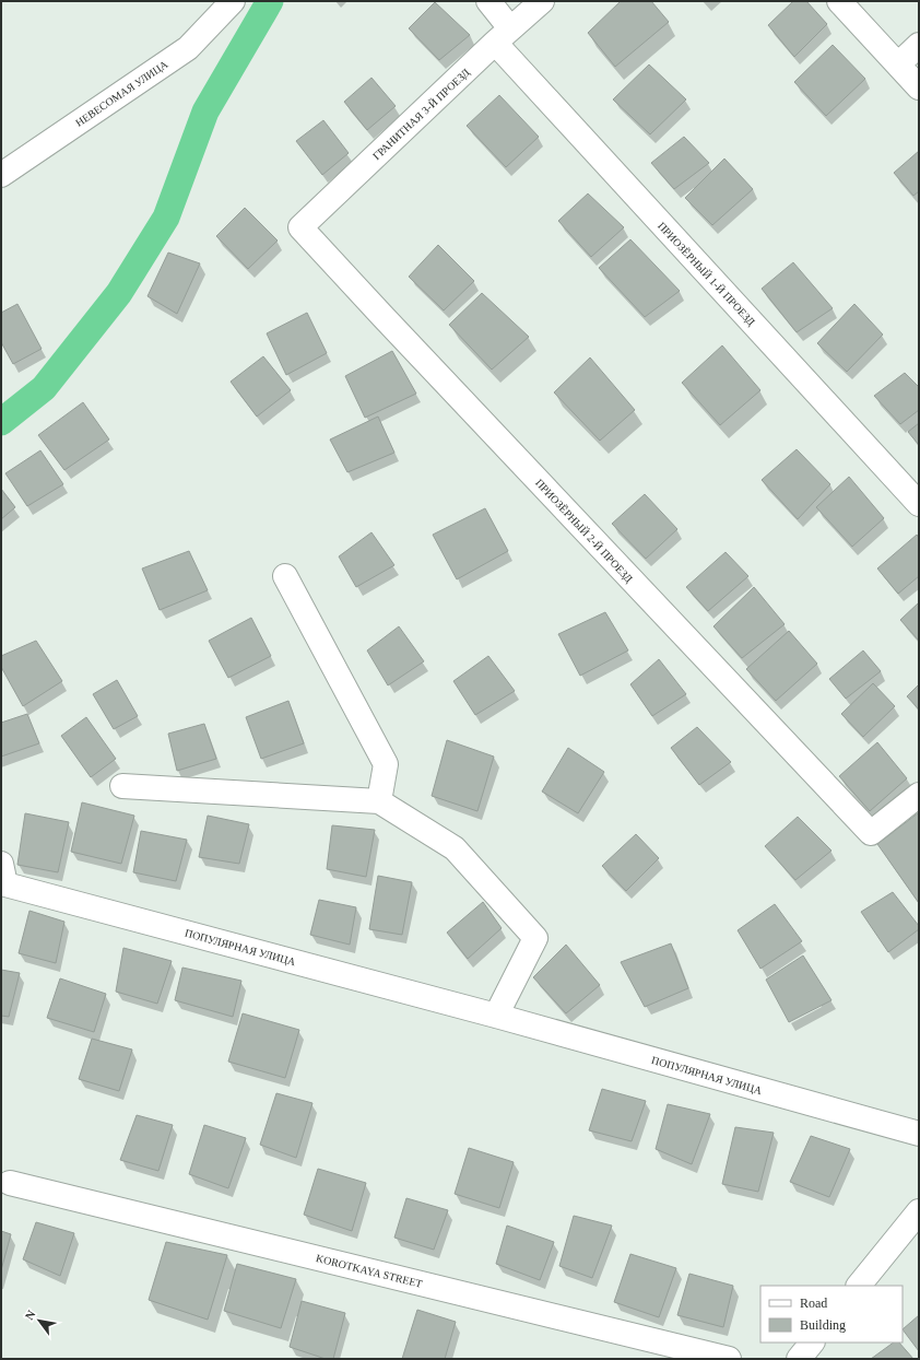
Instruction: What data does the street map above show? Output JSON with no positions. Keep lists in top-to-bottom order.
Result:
{
  "streets": {
    "street": [
      "НЕВЕСОМАЯ УЛИЦА",
      "ГРАНИТНАЯ 3-Й ПРОЕЗД",
      "ПРИОЗЁРНЫЙ 1-Й ПРОЕЗД",
      "ПРИОЗЁРНЫЙ 2-Й ПРОЕЗД",
      "ПОПУЛЯРНАЯ УЛИЦА",
      "KOROTKAYA STREET"
    ]
  },
  "crossings": [
    ["ГРАНИТНАЯ 3-Й ПРОЕЗД", "ПРИОЗЁРНЫЙ 1-Й ПРОЕЗД"],
    ["ГРАНИТНАЯ 3-Й ПРОЕЗД", "ПРИОЗЁРНЫЙ 2-Й ПРОЕЗД"]
  ],
  "legend": ["Road", "Building"],
  "north": "top left"
}
